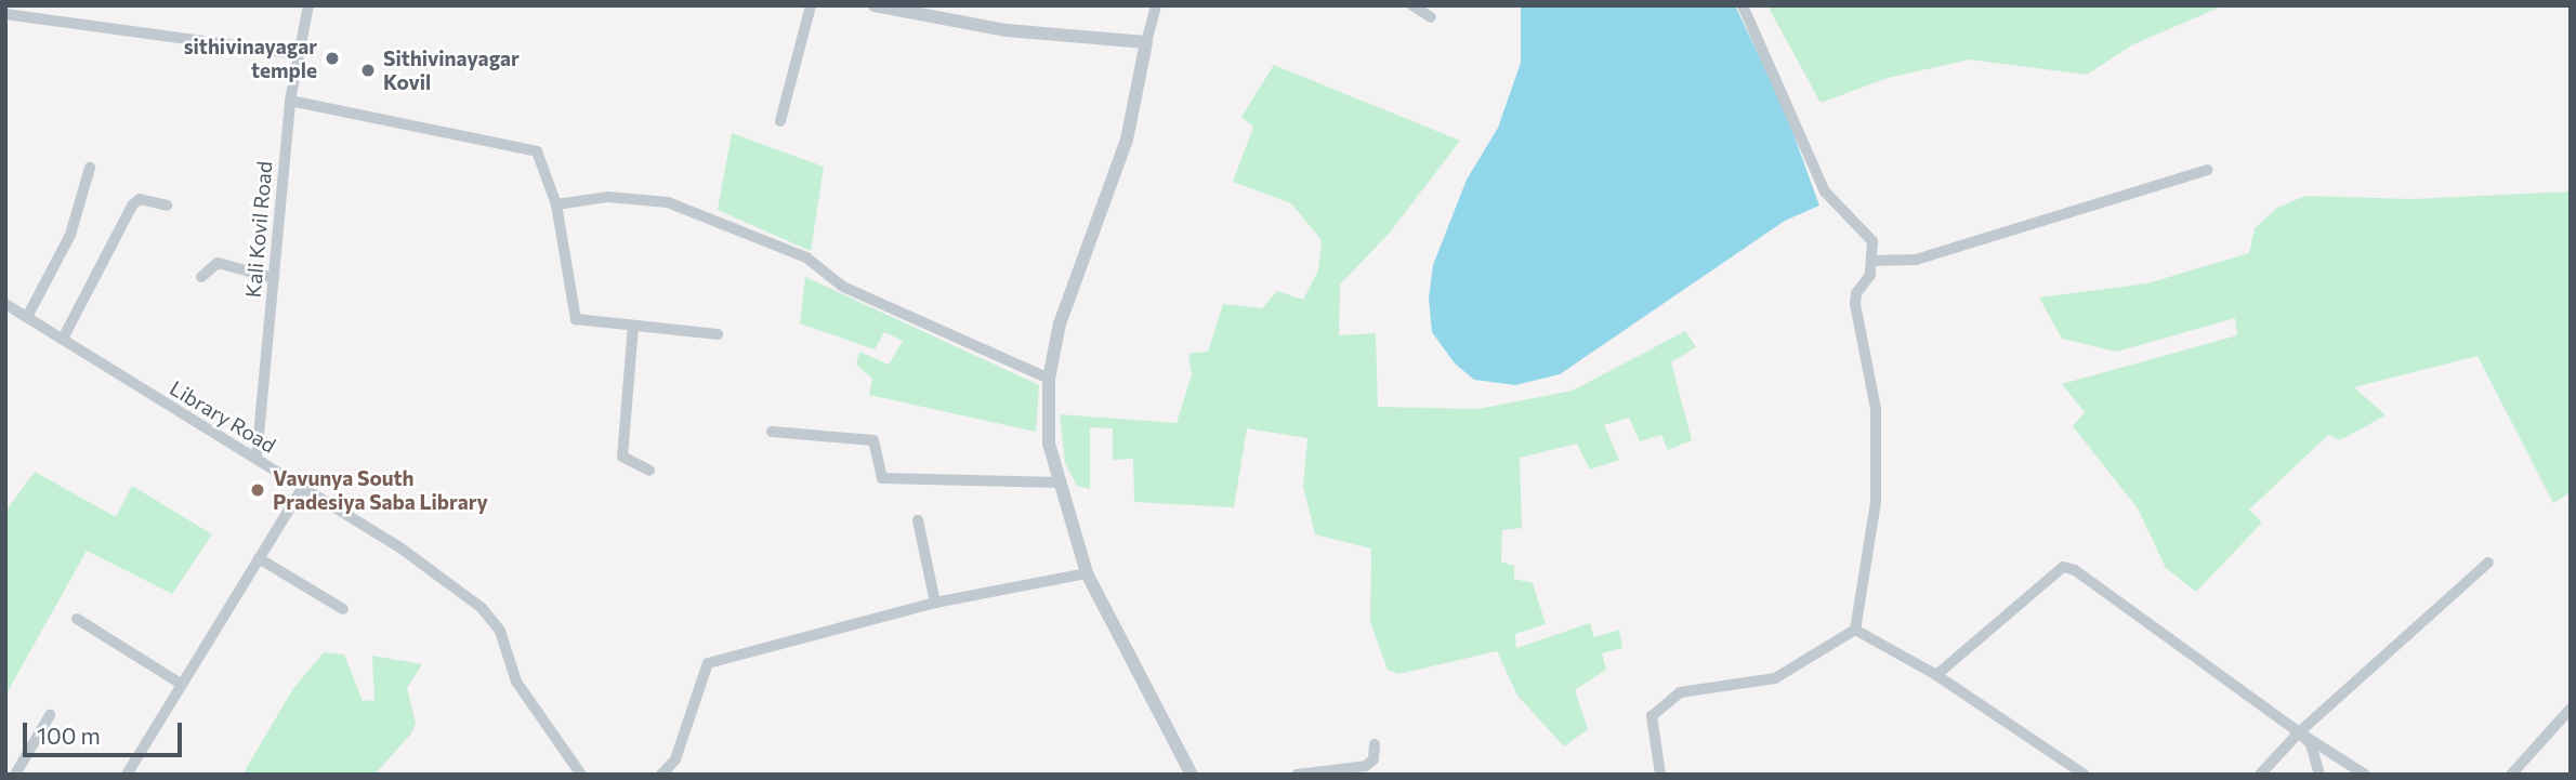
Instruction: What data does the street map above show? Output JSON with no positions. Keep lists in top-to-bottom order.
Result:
{
  "streets": {
    "street": ["Kali Kovil Road", "Library Road"]
  },
  "crossings": [
    ["Kali Kovil Road", "Library Road"]
  ],
  "places": ["sithivinayagar temple", "Sithivinayagar Kovil", "Vavunya South Pradesiya Saba Library"],
  "scale_bar": "100 m"
}
